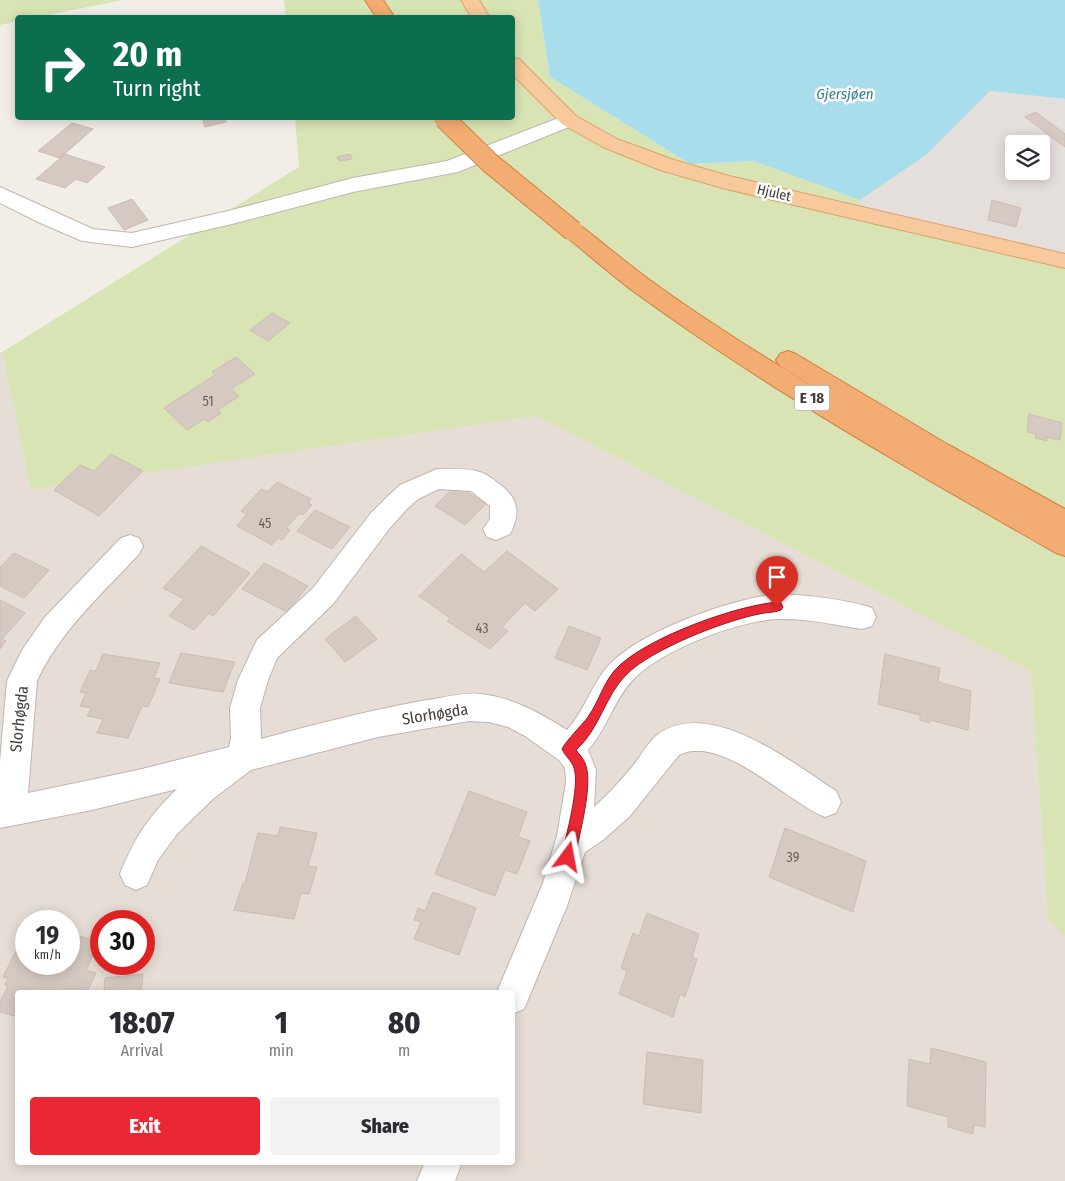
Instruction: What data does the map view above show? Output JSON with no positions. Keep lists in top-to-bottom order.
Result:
{
  "streets": {
    "highway": ["E 18"],
    "main road": ["Hjulet"],
    "street": ["Slorhøgda"]
  },
  "water": ["Gjersjøen"],
  "house_numbers": [
    "51",
    "45",
    "43",
    "39"
  ],
  "page": {
    "turn": ["20 m", "Turn right"],
    "speed": "19 km/h",
    "limit": "30",
    "eta": [
      "18:07",
      "Arrival",
      "1",
      "min",
      "80",
      "m"
    ],
    "buttons": ["Exit", "Share"]
  }
}
